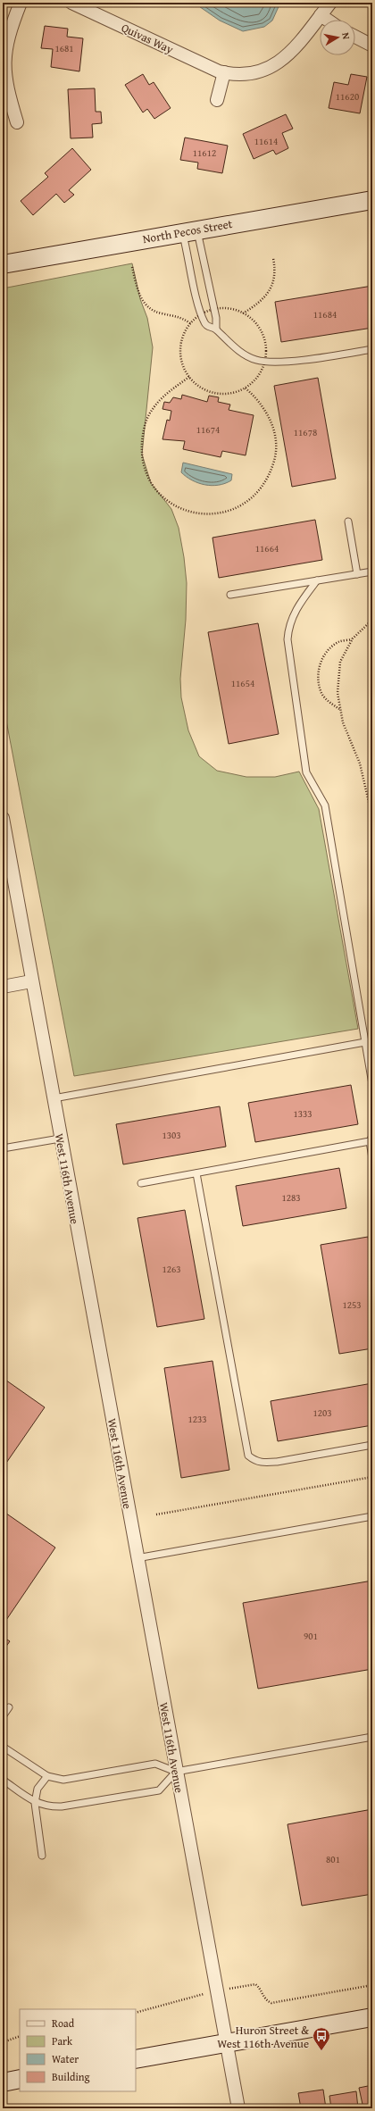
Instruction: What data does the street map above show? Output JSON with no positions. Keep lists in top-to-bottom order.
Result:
{
  "streets": {
    "street": ["Quivas Way", "North Pecos Street", "West 116th Avenue"]
  },
  "places": {
    "bus stop": ["Huron Street & West 116th Avenue"]
  },
  "house_numbers": [
    "1681",
    "11620",
    "11614",
    "11612",
    "11684",
    "11674",
    "11678",
    "11664",
    "11654",
    "1333",
    "1303",
    "1283",
    "1263",
    "1253",
    "1203",
    "1233",
    "901",
    "801"
  ],
  "legend": [
    "Road",
    "Park",
    "Water",
    "Building"
  ],
  "north": "right"
}
